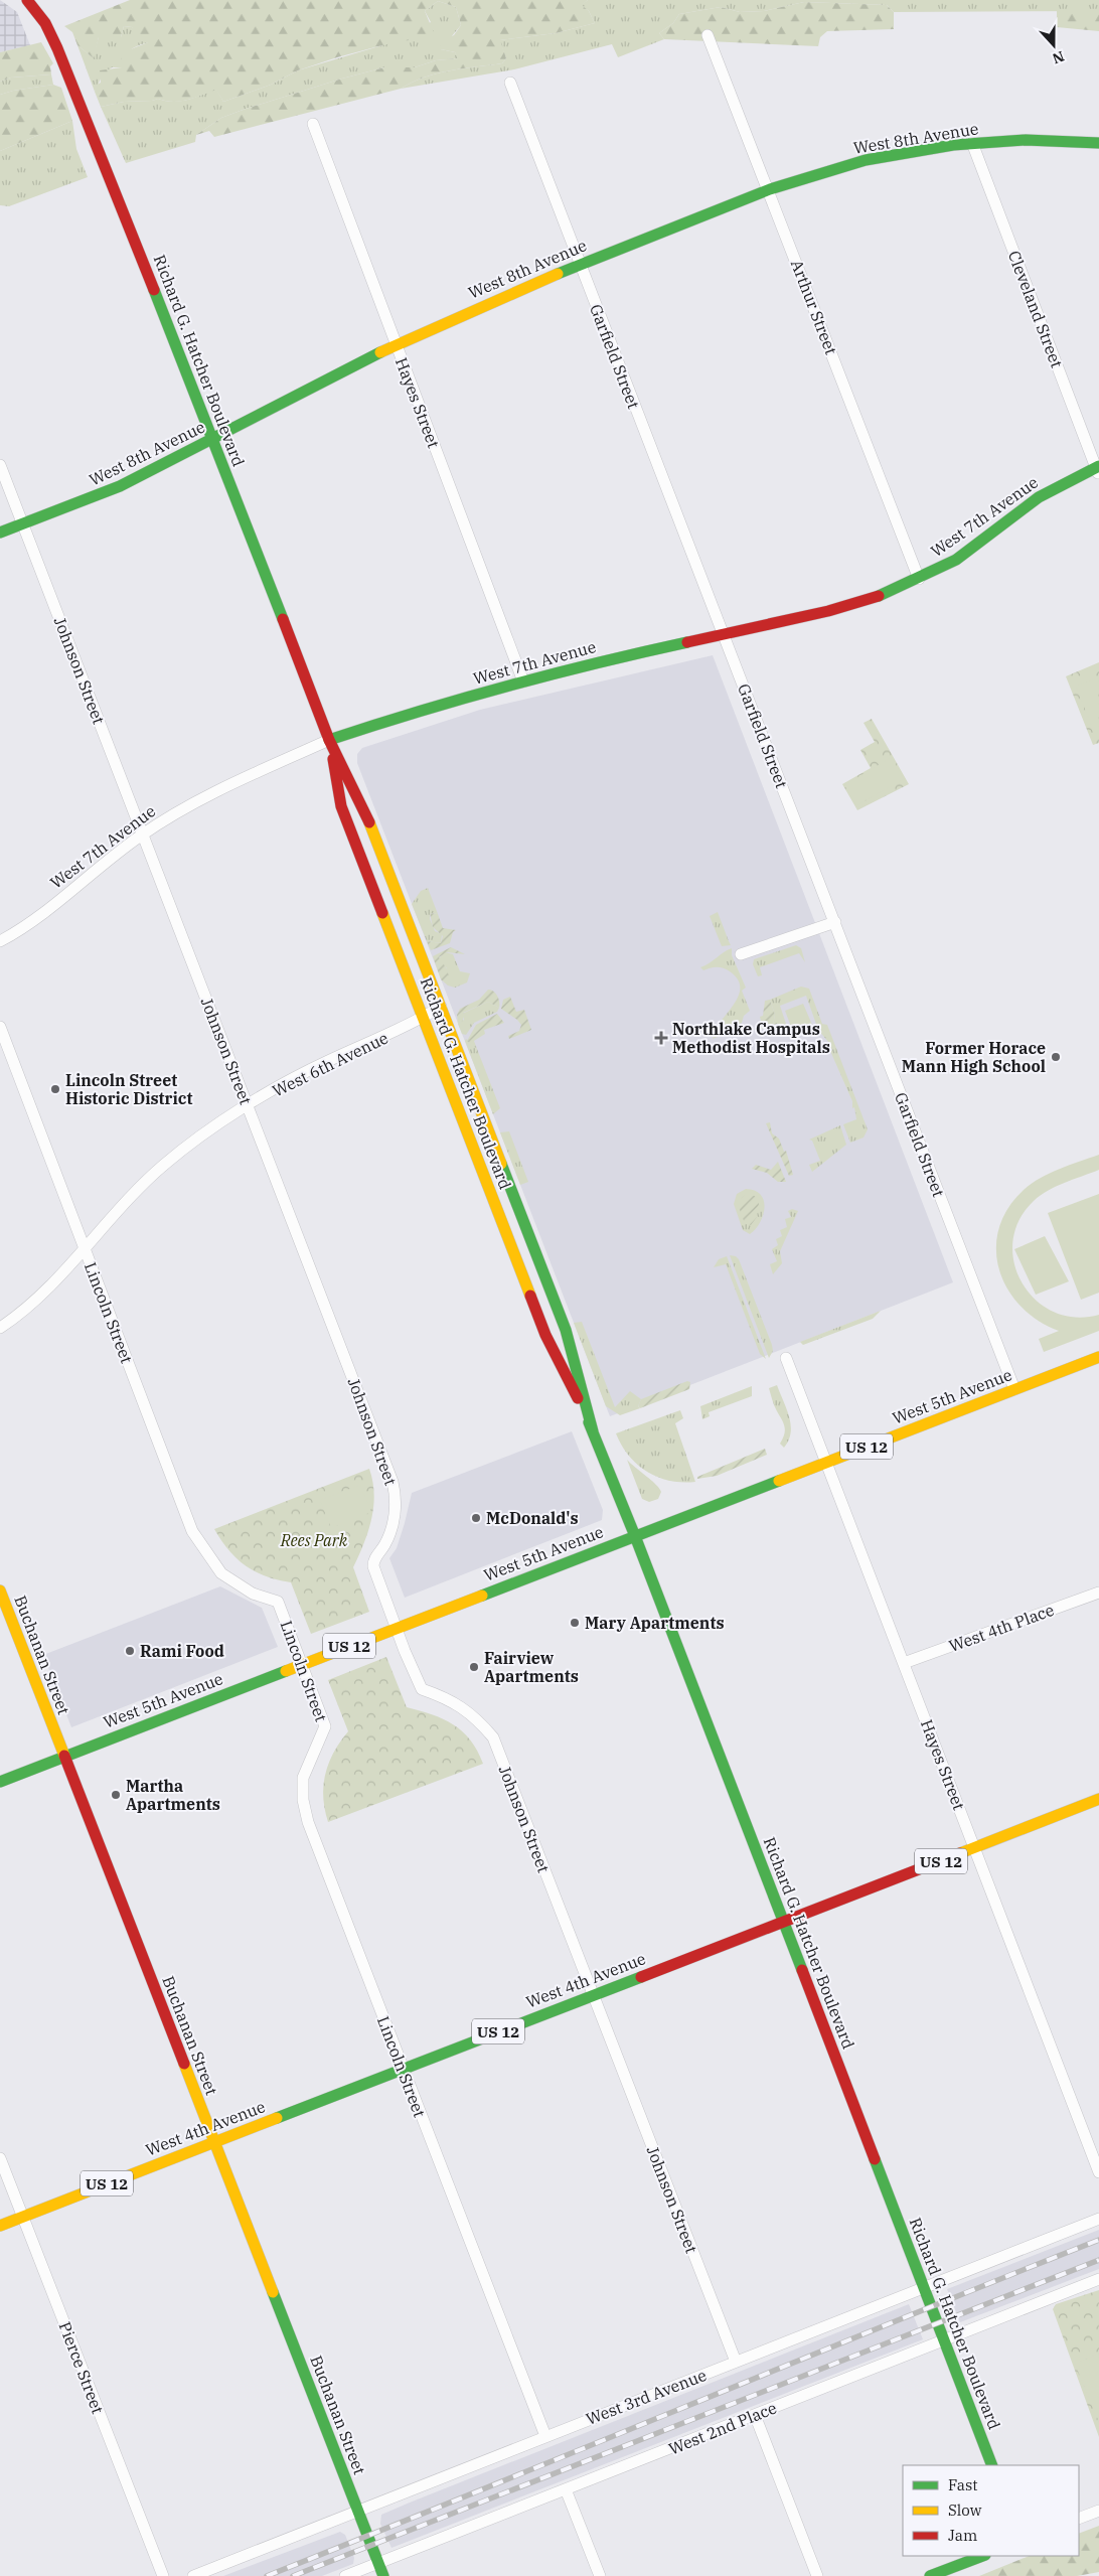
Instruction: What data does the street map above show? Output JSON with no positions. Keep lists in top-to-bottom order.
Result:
{
  "streets": {
    "main road": [
      "West 8th Avenue",
      "Richard G. Hatcher Boulevard",
      "West 7th Avenue",
      "West 5th Avenue",
      "US 12",
      "Buchanan Street",
      "West 4th Avenue"
    ],
    "street": [
      "Arthur Street",
      "Cleveland Street",
      "Garfield Street",
      "Hayes Street",
      "Johnson Street",
      "West 6th Avenue",
      "Lincoln Street",
      "West 4th Place",
      "Pierce Street",
      "West 3rd Avenue",
      "West 2nd Place"
    ]
  },
  "crossings": [
    ["West 8th Avenue", "Arthur Street"],
    ["West 8th Avenue", "Cleveland Street"],
    ["West 8th Avenue", "Garfield Street"],
    ["West 8th Avenue", "Richard G. Hatcher Boulevard"],
    ["West 8th Avenue", "Hayes Street"],
    ["West 8th Avenue", "Johnson Street"],
    ["Arthur Street", "West 7th Avenue"],
    ["Cleveland Street", "West 7th Avenue"],
    ["Garfield Street", "West 7th Avenue"],
    ["Garfield Street", "West 5th Avenue"],
    ["Richard G. Hatcher Boulevard", "West 7th Avenue"],
    ["Richard G. Hatcher Boulevard", "West 6th Avenue"],
    ["Richard G. Hatcher Boulevard", "West 5th Avenue"],
    ["Richard G. Hatcher Boulevard", "West 4th Avenue"],
    ["Richard G. Hatcher Boulevard", "West 3rd Avenue"],
    ["Richard G. Hatcher Boulevard", "West 2nd Place"],
    ["Hayes Street", "West 7th Avenue"],
    ["Hayes Street", "West 5th Avenue"],
    ["Hayes Street", "West 4th Place"],
    ["Hayes Street", "West 4th Avenue"],
    ["West 7th Avenue", "Johnson Street"],
    ["Johnson Street", "West 6th Avenue"],
    ["Johnson Street", "West 5th Avenue"],
    ["Johnson Street", "West 4th Avenue"],
    ["Johnson Street", "West 3rd Avenue"],
    ["West 6th Avenue", "Lincoln Street"],
    ["Lincoln Street", "West 5th Avenue"],
    ["Lincoln Street", "West 4th Avenue"],
    ["Lincoln Street", "West 3rd Avenue"],
    ["West 5th Avenue", "Buchanan Street"],
    ["Buchanan Street", "West 4th Avenue"],
    ["Buchanan Street", "West 3rd Avenue"],
    ["Buchanan Street", "West 2nd Place"],
    ["West 4th Avenue", "Pierce Street"]
  ],
  "parks": ["Rees Park"],
  "places": {
    "health": ["Northlake Campus Methodist Hospitals"],
    "other": [
      "Former Horace Mann High School",
      "Lincoln Street Historic District",
      "McDonald's",
      "Mary Apartments",
      "Rami Food",
      "Fairview Apartments",
      "Martha Apartments"
    ]
  },
  "legend": ["Fast", "Slow", "Jam"],
  "north": "bottom"
}
